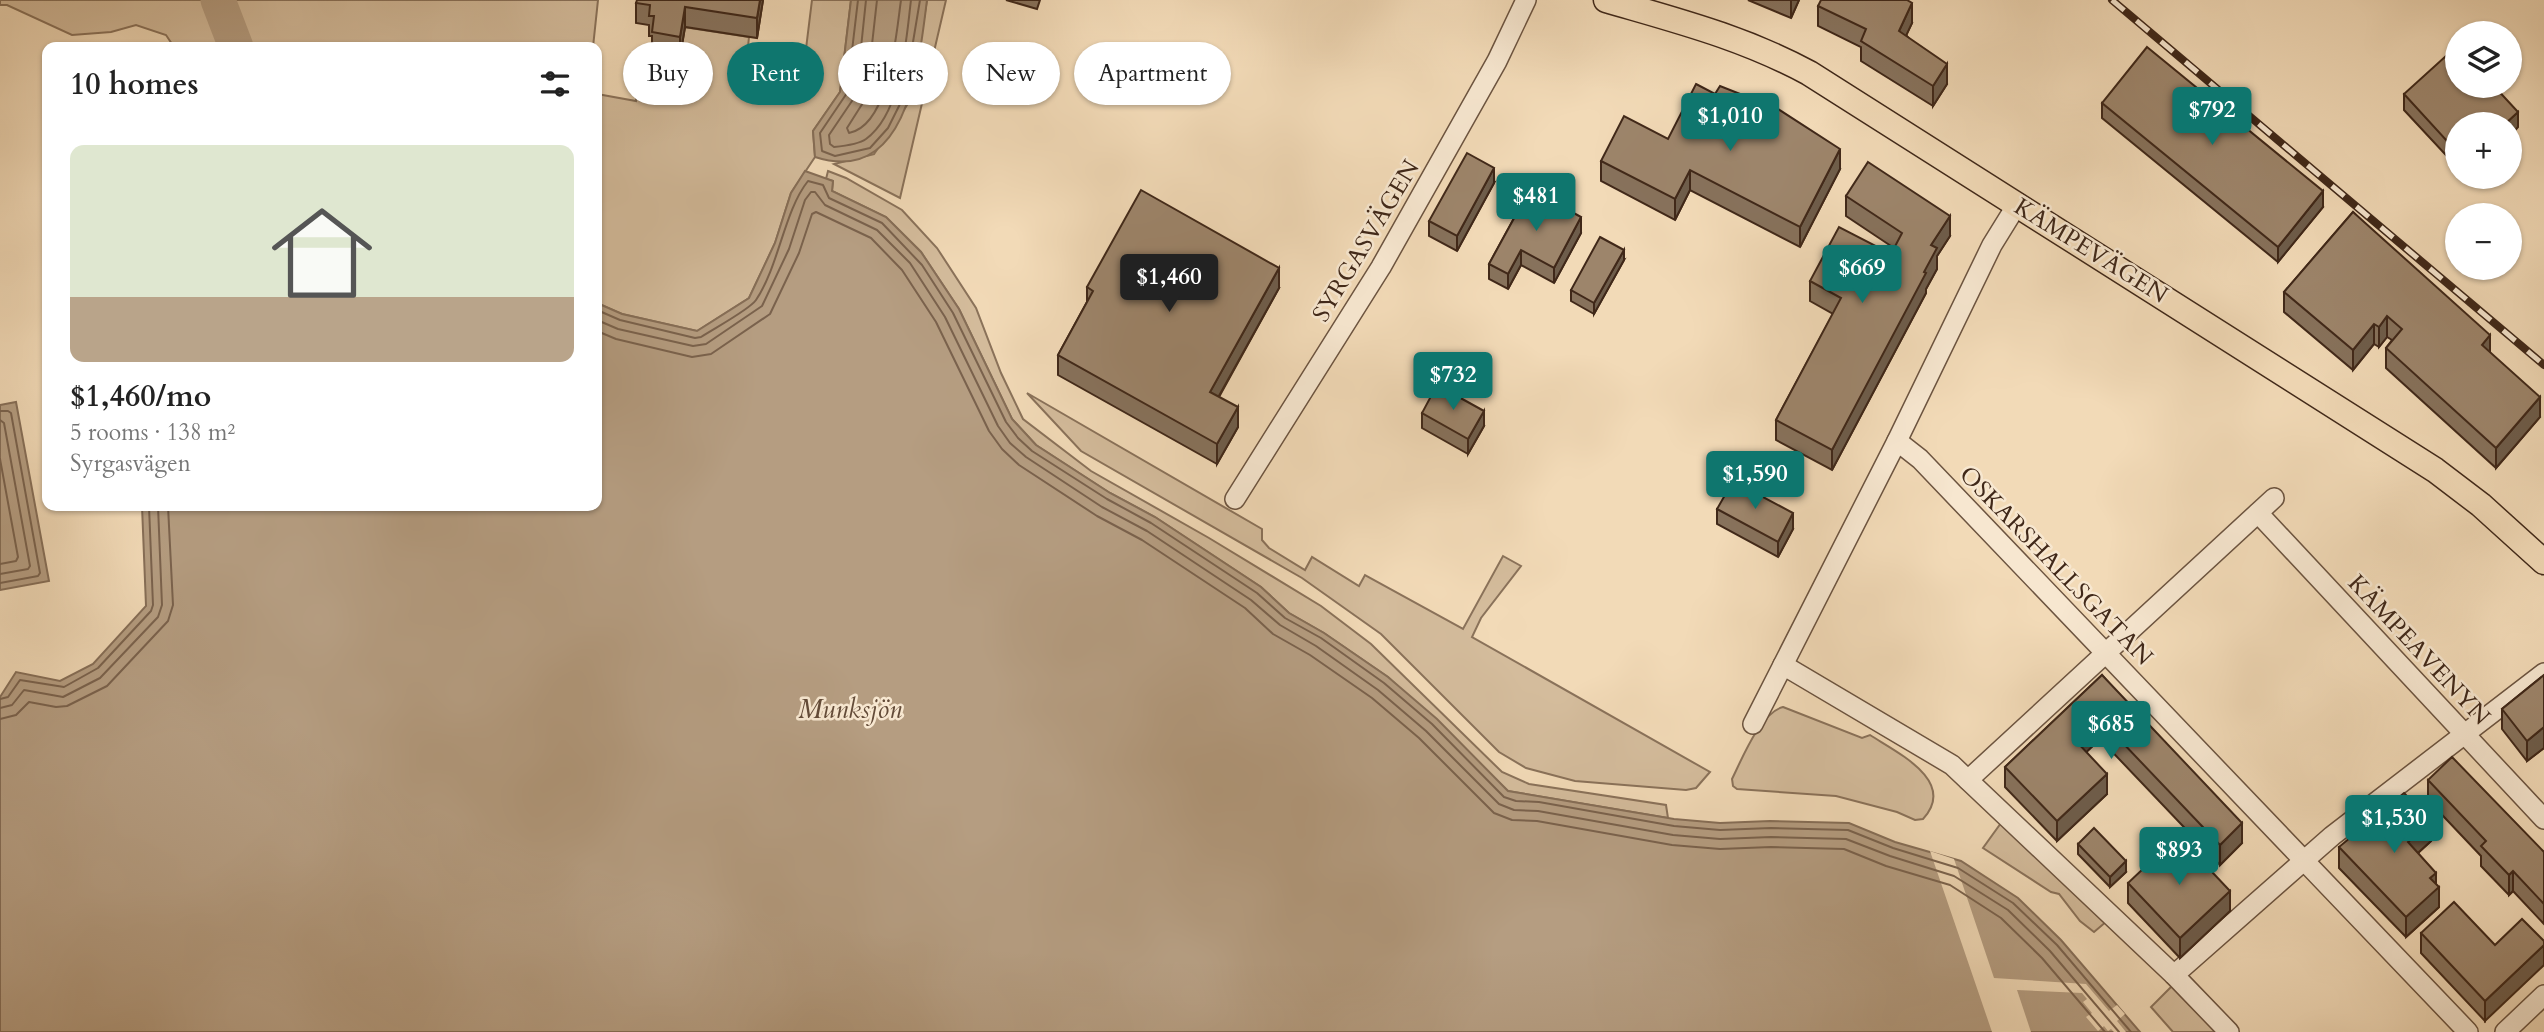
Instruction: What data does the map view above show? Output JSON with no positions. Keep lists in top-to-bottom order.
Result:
{
  "streets": {
    "main road": ["KÄMPEVÄGEN"],
    "street": ["SYRGASVÄGEN", "OSKARSHALLSGATAN", "KÄMPEAVENYN"]
  },
  "water": ["Munksjön"],
  "page": {
    "map_buttons": ["+", "−"],
    "chip": [
      "Buy",
      "Rent",
      "Filters",
      "New",
      "Apartment"
    ],
    "heading": "10 homes",
    "price": [
      "$792",
      "$1,010",
      "$481",
      "$669",
      "$1,460",
      "$732",
      "$1,590",
      "$685",
      "$1,530",
      "$893"
    ],
    "list": [
      {
        "name": "$1,460/mo",
        "note": "5 rooms · 138 m² · Syrgasvägen"
      }
    ]
  }
}
